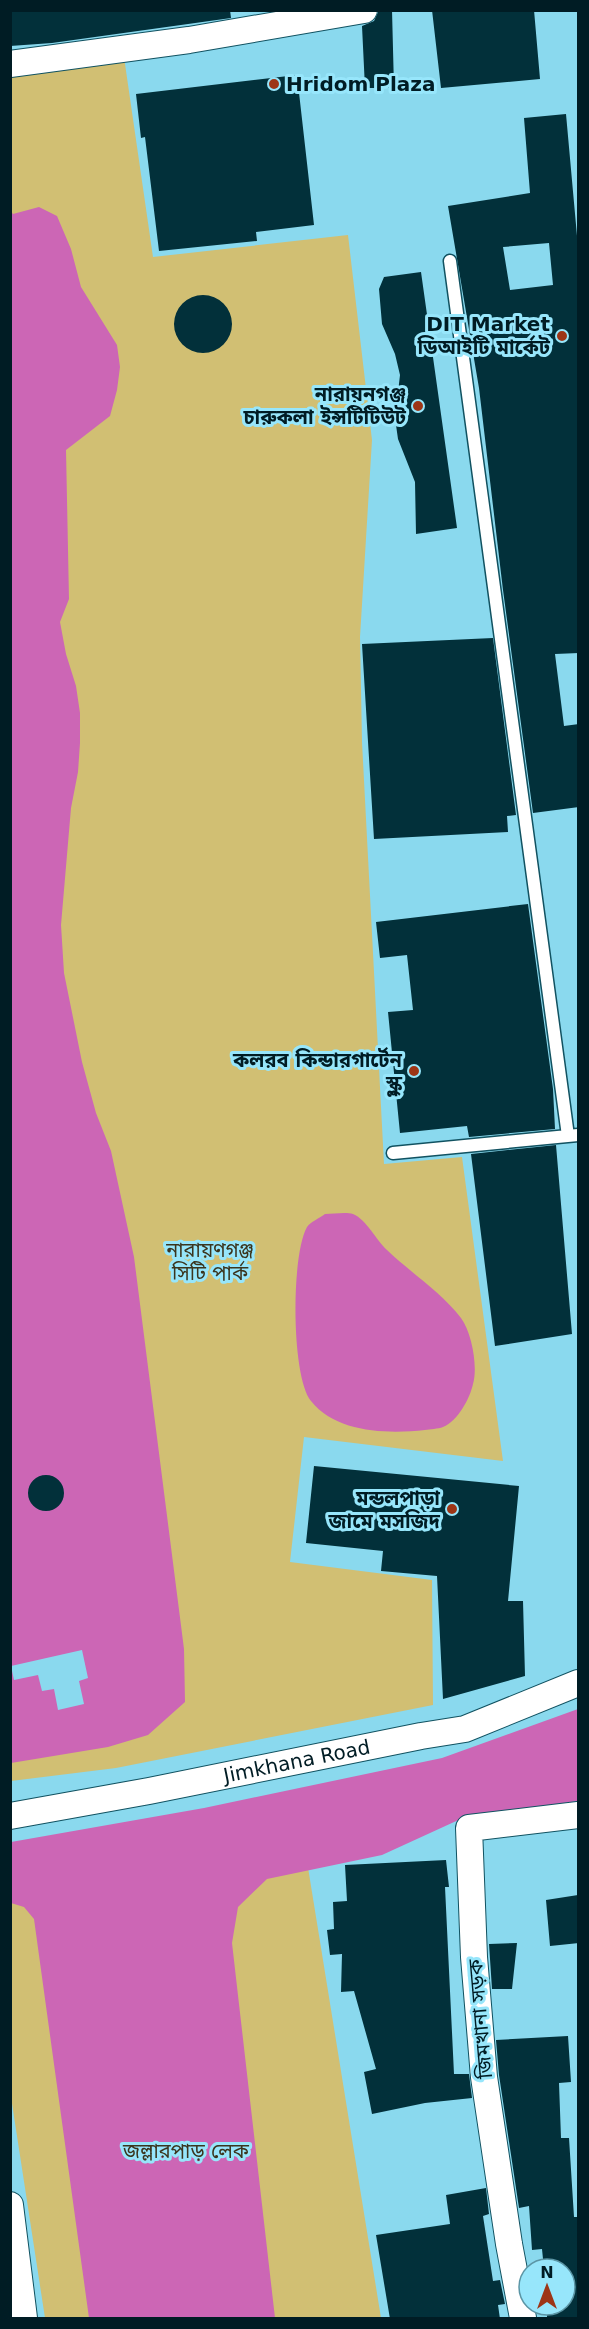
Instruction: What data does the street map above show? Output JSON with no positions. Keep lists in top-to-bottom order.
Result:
{
  "streets": {
    "street": ["Jimkhana Road", "জিমখানা সড়ক"]
  },
  "parks": ["নারায়ণগঞ্জ সিটি পার্ক", "জল্লারপাড় লেক"],
  "places": [
    "Hridom Plaza",
    "DIT Market ডিআইটি মার্কেট",
    "নারায়নগঞ্জ চারুকলা ইন্সটিটিউট",
    "কলরব কিন্ডারগার্টেন স্কুল",
    "মন্ডলপাড়া জামে মসজিদ"
  ],
  "north": "top"
}
